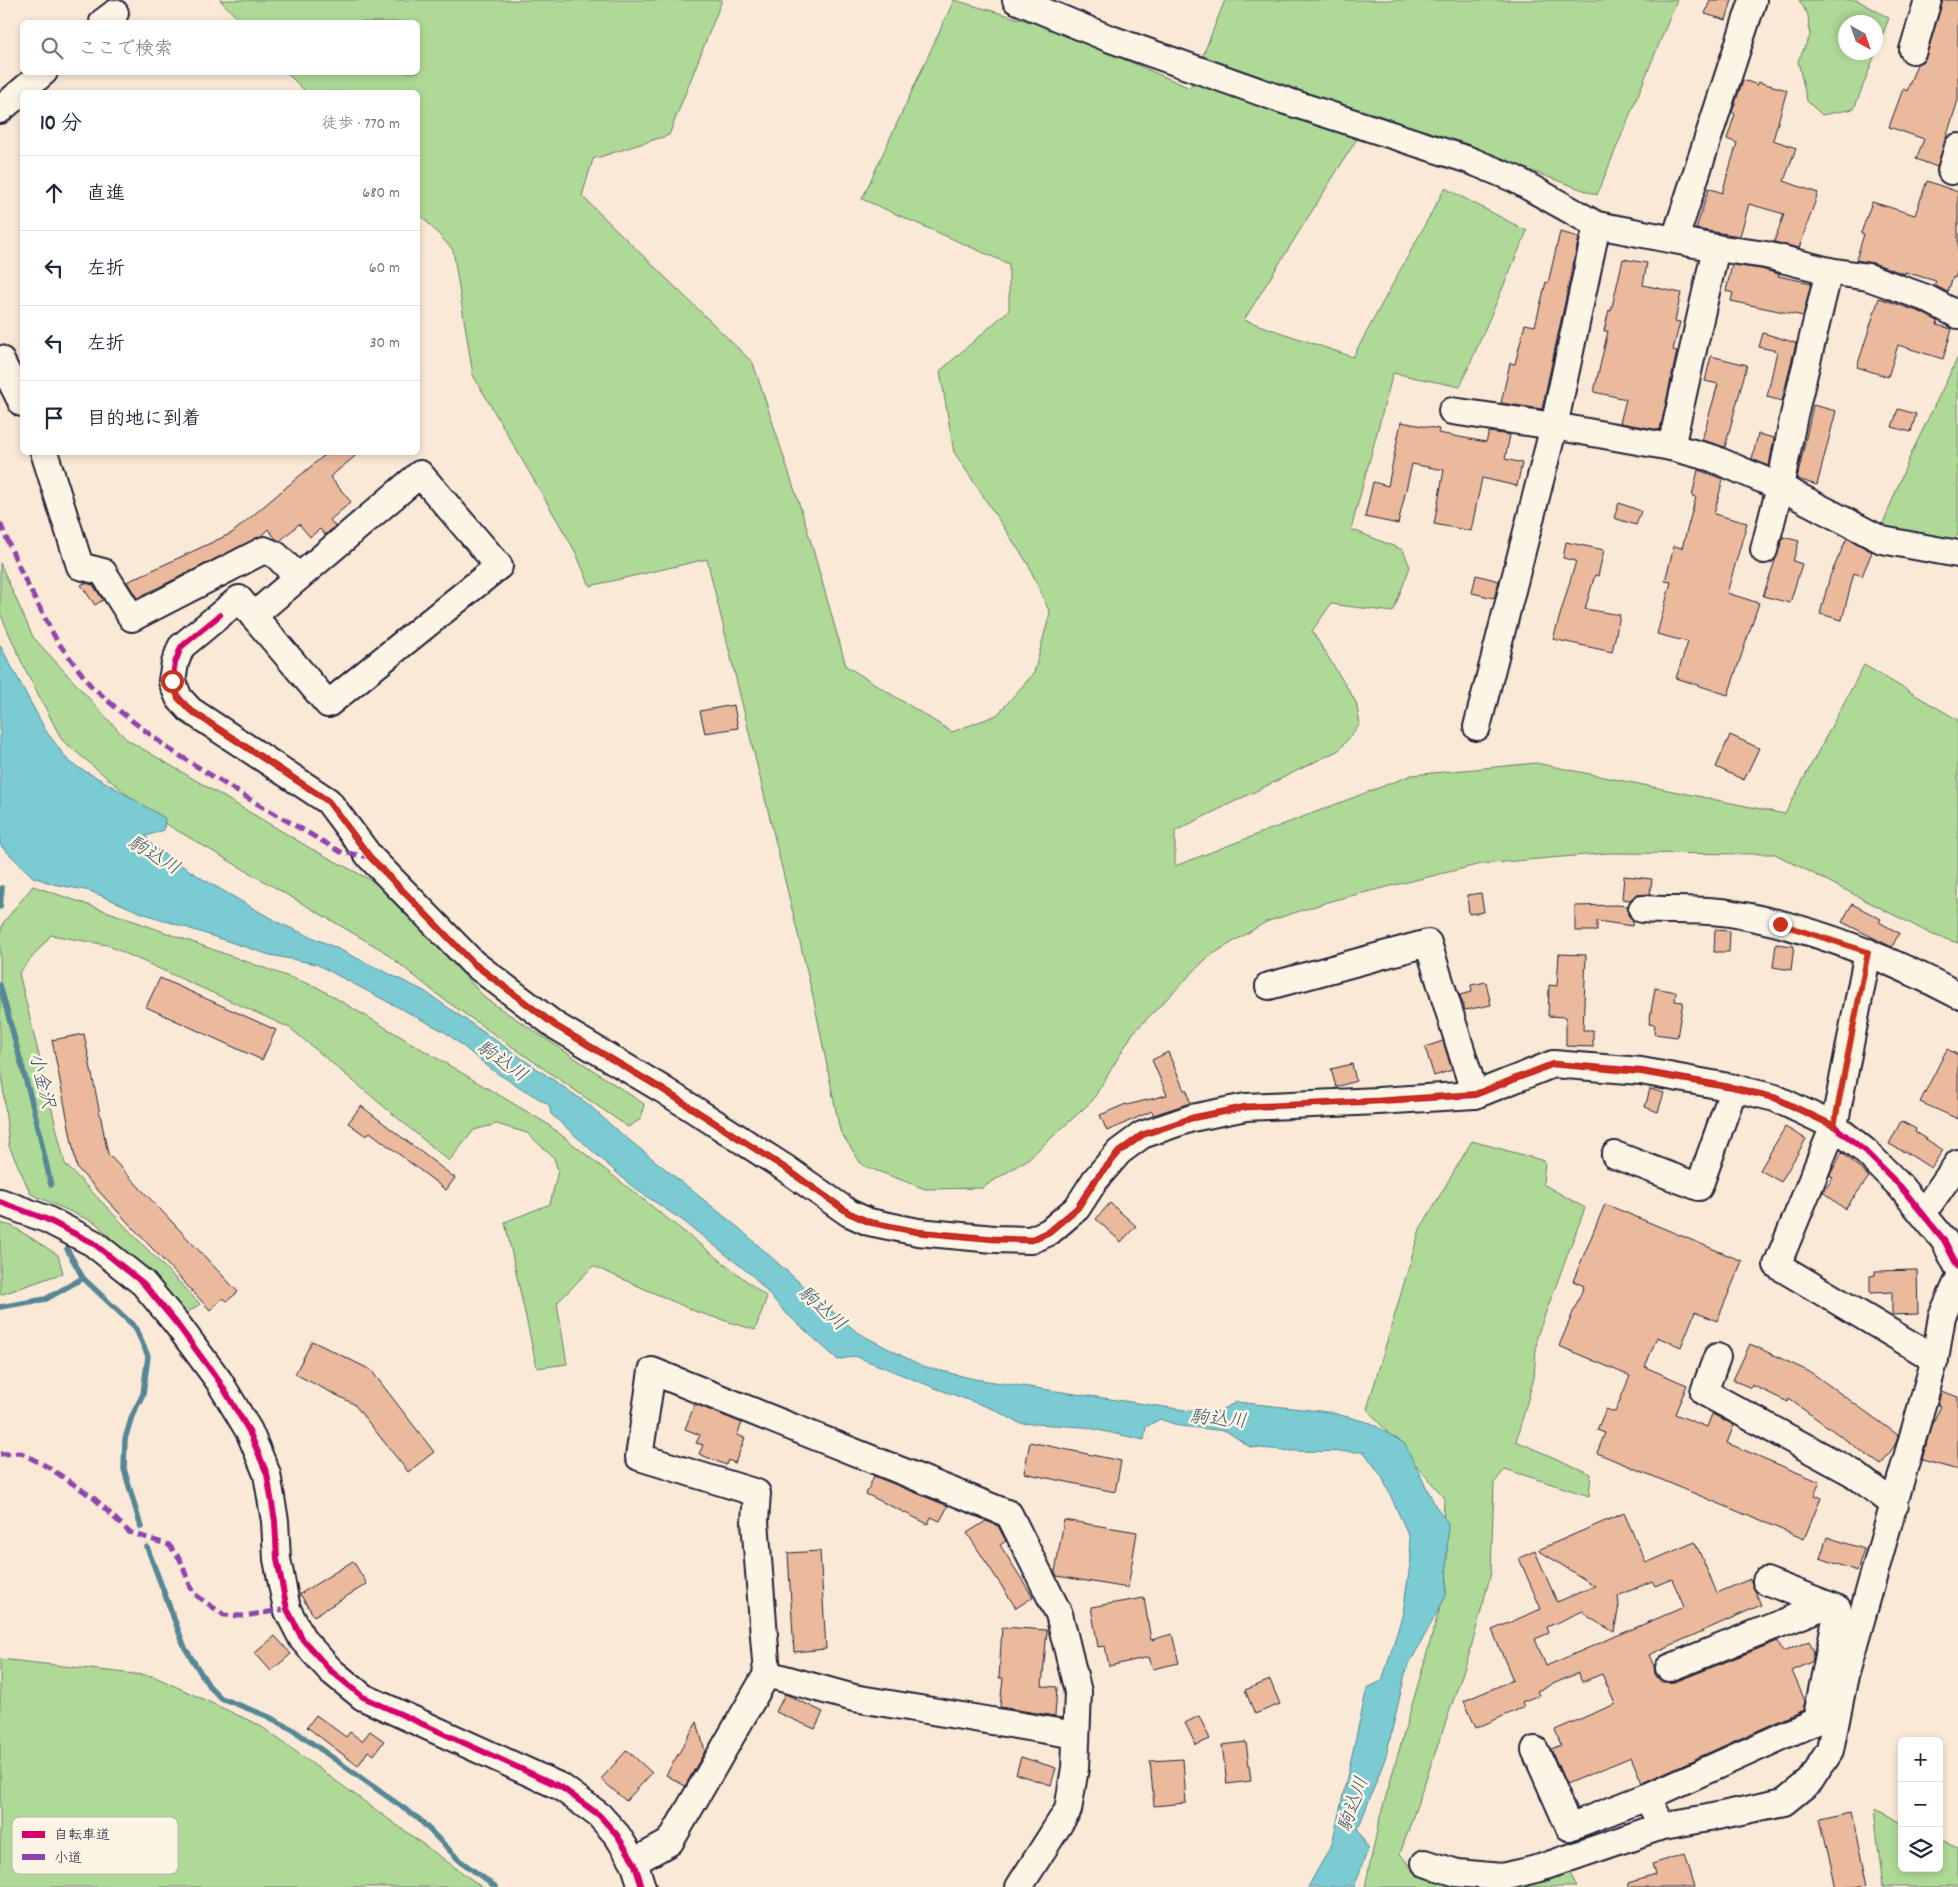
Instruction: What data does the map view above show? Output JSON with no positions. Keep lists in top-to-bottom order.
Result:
{
  "water": ["駒込川", "小金沢"],
  "legend": ["自転車道", "小道"],
  "north": "bottom right",
  "page": {
    "search": "ここで検索",
    "heading": ["10 分", "徒歩 · 770 m"],
    "list": [
      ["直進", "680 m"],
      ["左折", "60 m"],
      ["左折", "30 m"],
      "目的地に到着"
    ],
    "map_buttons": ["+", "−"]
  }
}
